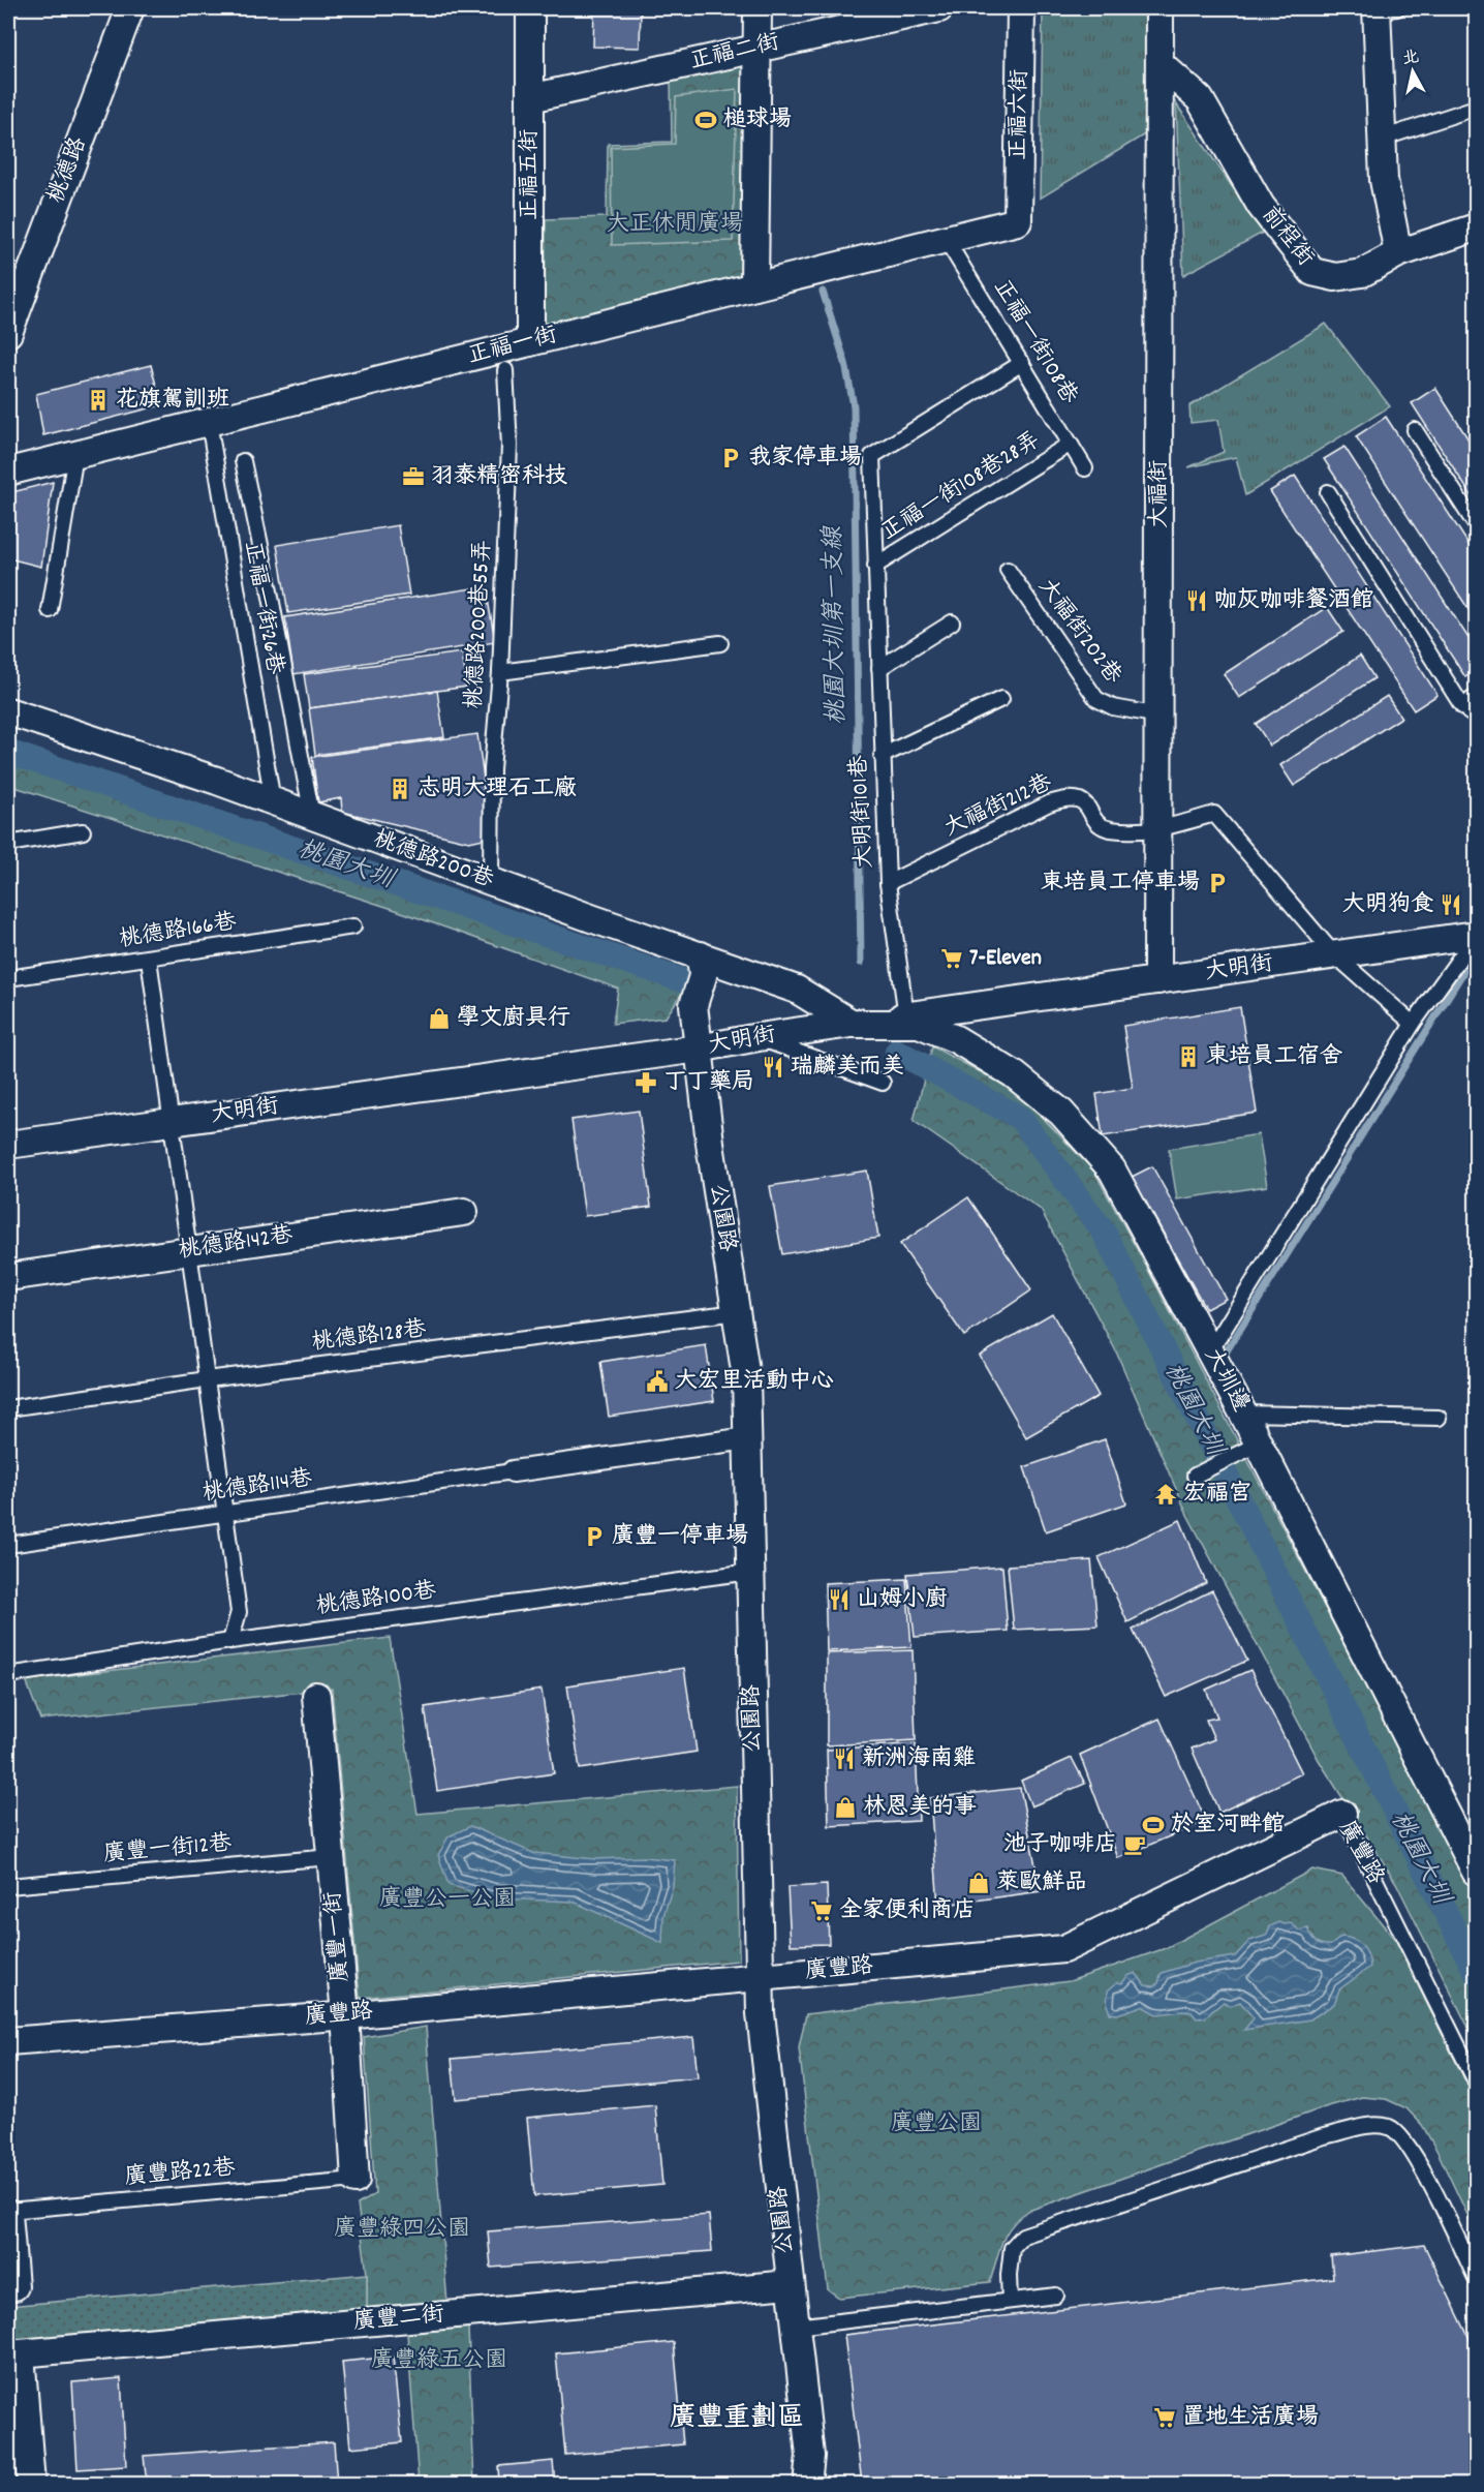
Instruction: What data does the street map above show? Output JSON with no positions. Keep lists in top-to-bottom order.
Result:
{
  "streets": {
    "street": [
      "正福二街",
      "正福六街",
      "桃德路",
      "正福五街",
      "前程街",
      "正福一街",
      "大福街",
      "桃德路200巷",
      "大明街",
      "公園路",
      "桃德路142巷",
      "大圳邊",
      "廣豐路",
      "廣豐一街",
      "廣豐二街"
    ],
    "lane": [
      "正福一街108巷",
      "正福一街108巷28弄",
      "正福一街26巷",
      "桃德路200巷55弄",
      "大福街202巷",
      "大福街212巷",
      "大明街101巷",
      "桃德路166巷",
      "桃德路128巷",
      "桃德路114巷",
      "桃德路100巷",
      "廣豐一街12巷",
      "廣豐路22巷"
    ]
  },
  "crossings": [
    ["正福二街", "正福五街"],
    ["正福六街", "正福一街"],
    ["正福五街", "正福一街"],
    ["前程街", "大福街"],
    ["正福一街108巷", "正福一街"],
    ["正福一街108巷", "正福一街108巷28弄"],
    ["正福一街108巷", "大明街101巷"],
    ["正福一街", "正福一街26巷"],
    ["正福一街108巷28弄", "大明街101巷"],
    ["大福街", "大福街202巷"],
    ["大福街", "大福街212巷"],
    ["大福街", "大明街"],
    ["正福一街26巷", "桃德路200巷"],
    ["桃德路200巷55弄", "桃德路200巷"],
    ["大福街212巷", "大明街101巷"],
    ["大福街212巷", "大明街"],
    ["大明街101巷", "大明街"],
    ["桃德路200巷", "大明街"],
    ["桃德路200巷", "公園路"],
    ["桃德路200巷", "大圳邊"],
    ["大明街", "公園路"],
    ["大明街", "大圳邊"],
    ["公園路", "桃德路128巷"],
    ["公園路", "桃德路100巷"],
    ["公園路", "廣豐路"],
    ["公園路", "廣豐二街"],
    ["廣豐一街12巷", "廣豐一街"],
    ["廣豐路", "廣豐一街"],
    ["廣豐一街", "廣豐路22巷"]
  ],
  "districts": ["廣豐重劃區"],
  "water": ["桃園大圳第一支線", "桃園大圳"],
  "parks": [
    "大正休閒廣場",
    "廣豐公一公園",
    "廣豐公園",
    "廣豐綠四公園",
    "廣豐綠五公園"
  ],
  "places": {
    "sports": ["槌球場", "於室河畔館"],
    "building": ["花旗駕訓班", "志明大理石工廠", "東培員工宿舍"],
    "parking": ["我家停車場", "東培員工停車場", "廣豐一停車場"],
    "office": ["羽泰精密科技"],
    "restaurant": [
      "咖灰咖啡餐酒館",
      "大明狗食",
      "瑞麟美而美",
      "山姆小廚",
      "新洲海南雞"
    ],
    "supermarket": ["7-Eleven", "全家便利商店", "置地生活廣場"],
    "shop": ["學文廚具行", "林恩美的事", "萊歐鮮品"],
    "pharmacy": ["丁丁藥局"],
    "public building": ["大宏里活動中心"],
    "temple": ["宏福宮"],
    "cafe": ["池子咖啡店"]
  },
  "north": "top"
}
